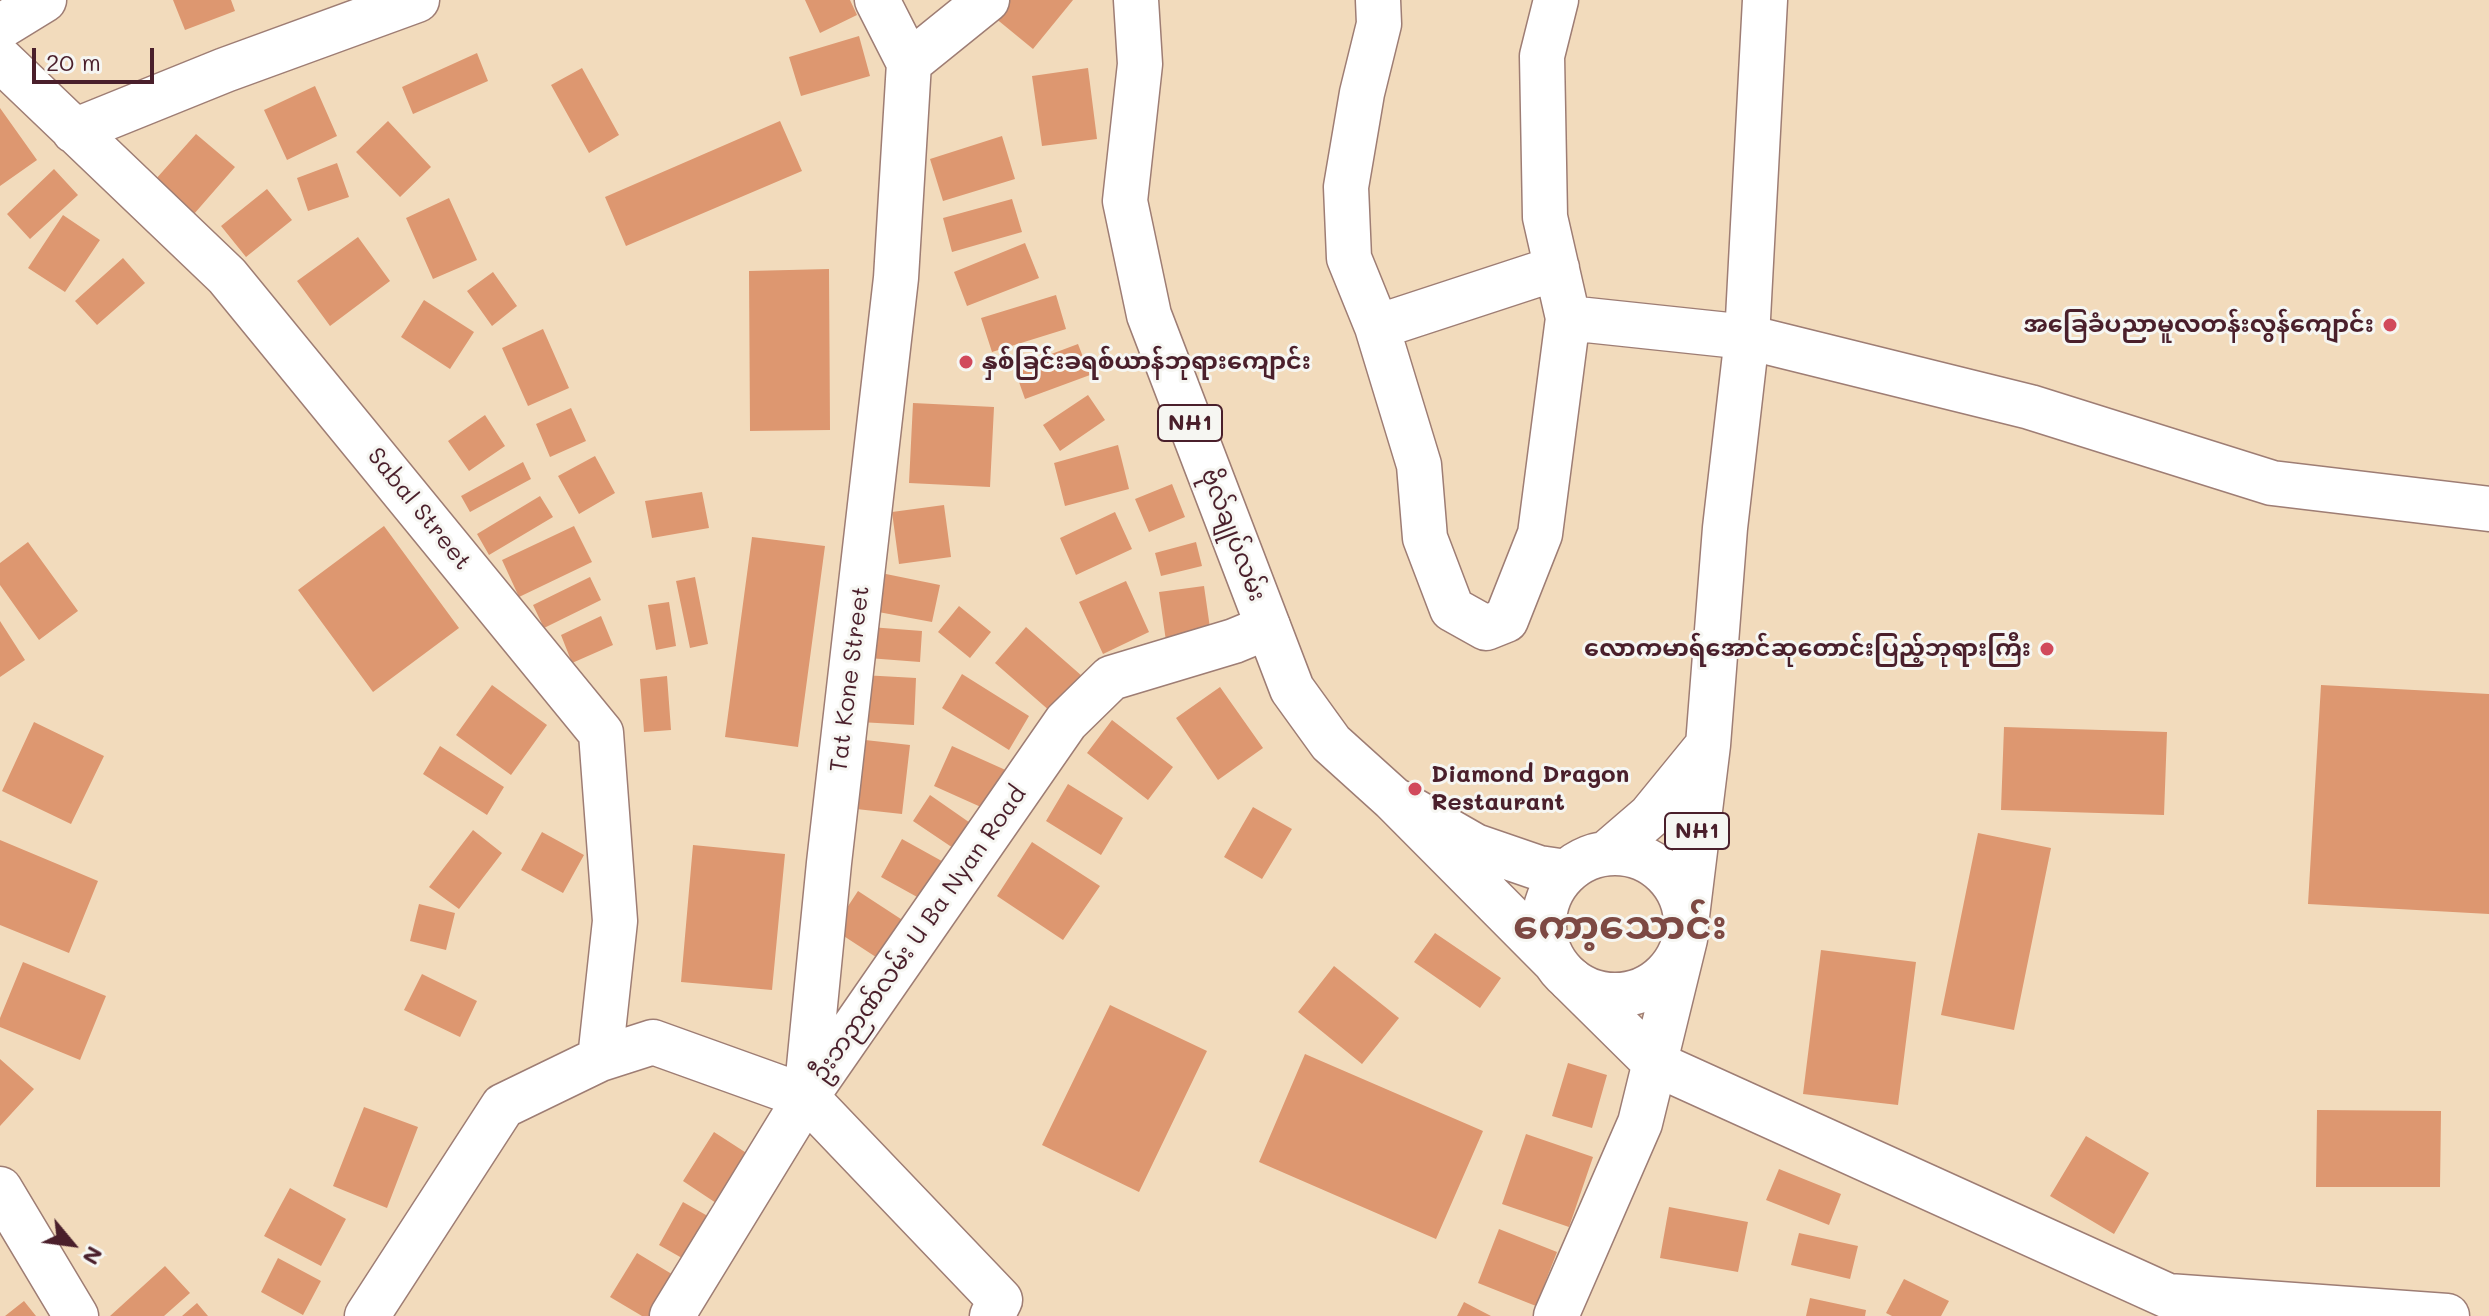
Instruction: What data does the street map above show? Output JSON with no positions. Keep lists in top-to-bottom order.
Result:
{
  "streets": {
    "main road": [
      "NH1",
      "Sabal Street",
      "ဗိုလ်ချုပ်လမ်း",
      "Tat Kone Street",
      "ဦးဘဉာဏ်လမ်း U Ba Nyan Road"
    ]
  },
  "crossings": [
    ["NH1", "ဗိုလ်ချုပ်လမ်း"],
    ["Sabal Street", "ဦးဘဉာဏ်လမ်း U Ba Nyan Road"],
    ["ဗိုလ်ချုပ်လမ်း", "ဦးဘဉာဏ်လမ်း U Ba Nyan Road"],
    ["Tat Kone Street", "ဦးဘဉာဏ်လမ်း U Ba Nyan Road"]
  ],
  "districts": ["ကော့သောင်း"],
  "places": [
    "အခြေခံပညာမူလတန်းလွန်ကျောင်း",
    "နှစ်ခြင်းခရစ်ယာန်ဘုရားကျောင်း",
    "လောကမာရ်အောင်ဆုတောင်းပြည့်ဘုရားကြီး",
    "Diamond Dragon Restaurant"
  ],
  "scale_bar": "20 m",
  "north": "bottom right"
}
